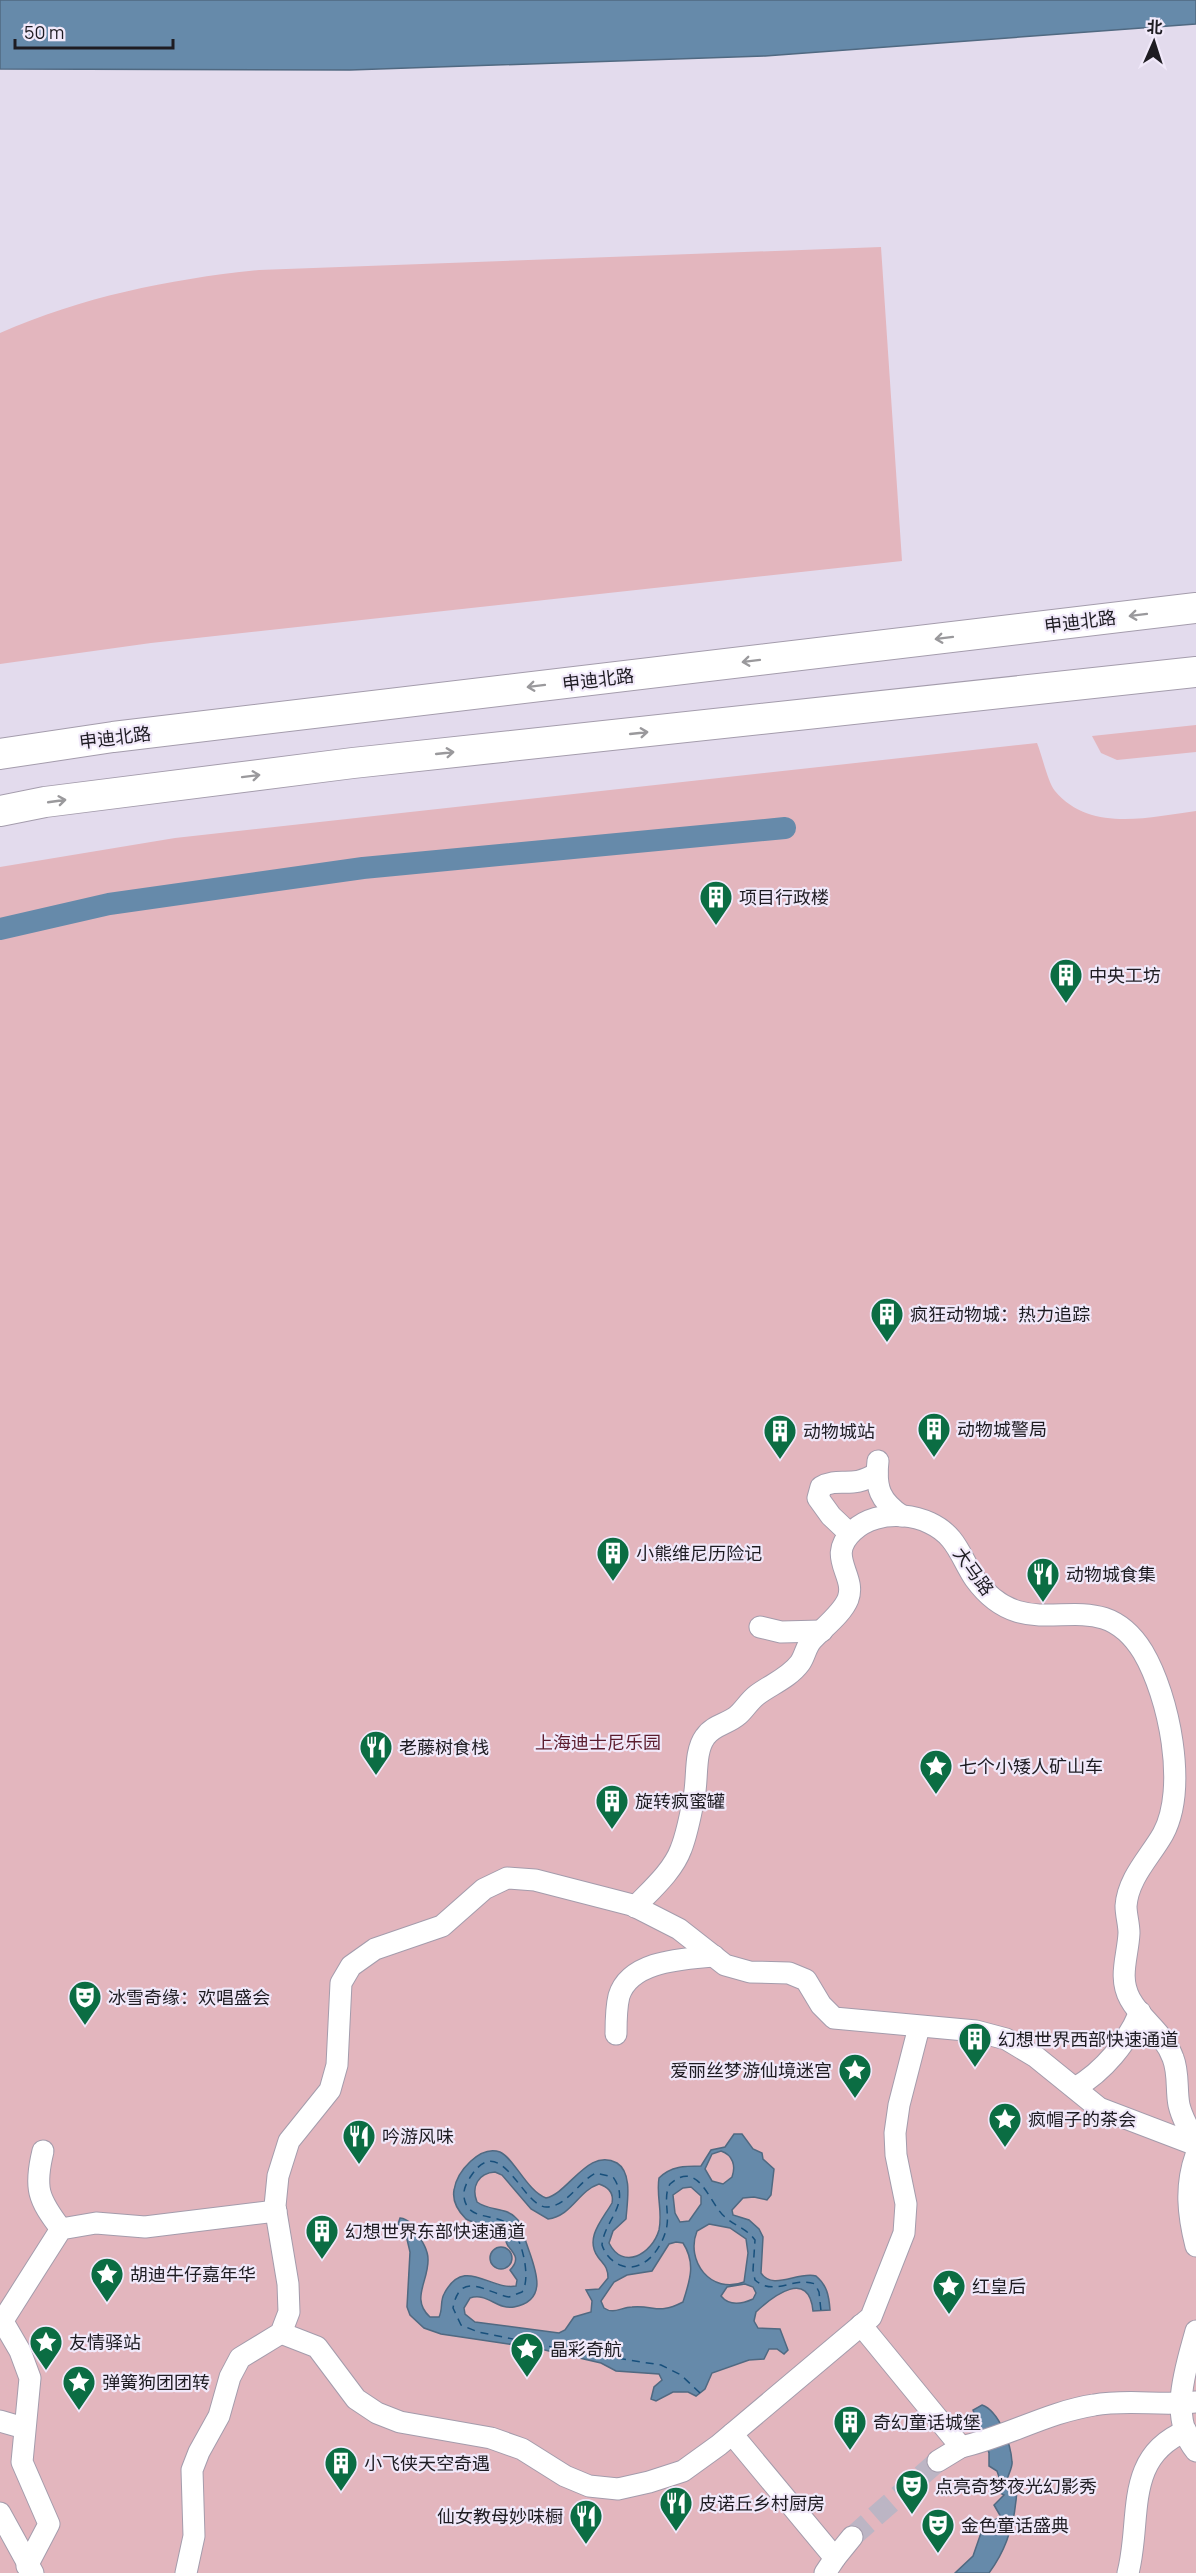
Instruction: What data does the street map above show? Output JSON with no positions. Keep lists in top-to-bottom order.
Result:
{
  "streets": {
    "street": ["申迪北路", "大马路"]
  },
  "parks": ["上海迪士尼乐园"],
  "places": {
    "building": [
      "项目行政楼",
      "中央工坊",
      "疯狂动物城：热力追踪",
      "动物城警局",
      "动物城站",
      "小熊维尼历险记",
      "旋转疯蜜罐",
      "幻想世界西部快速通道",
      "幻想世界东部快速通道",
      "奇幻童话城堡",
      "小飞侠天空奇遇"
    ],
    "restaurant": [
      "动物城食集",
      "老藤树食栈",
      "吟游风味",
      "皮诺丘乡村厨房",
      "仙女教母妙味橱"
    ],
    "place": [
      "七个小矮人矿山车",
      "爱丽丝梦游仙境迷宫",
      "疯帽子的茶会",
      "胡迪牛仔嘉年华",
      "红皇后",
      "友情驿站",
      "晶彩奇航",
      "弹簧狗团团转"
    ],
    "theatre": ["冰雪奇缘：欢唱盛会", "点亮奇梦夜光幻影秀", "金色童话盛典"]
  },
  "scale_bar": "50 m",
  "north": "top"
}
